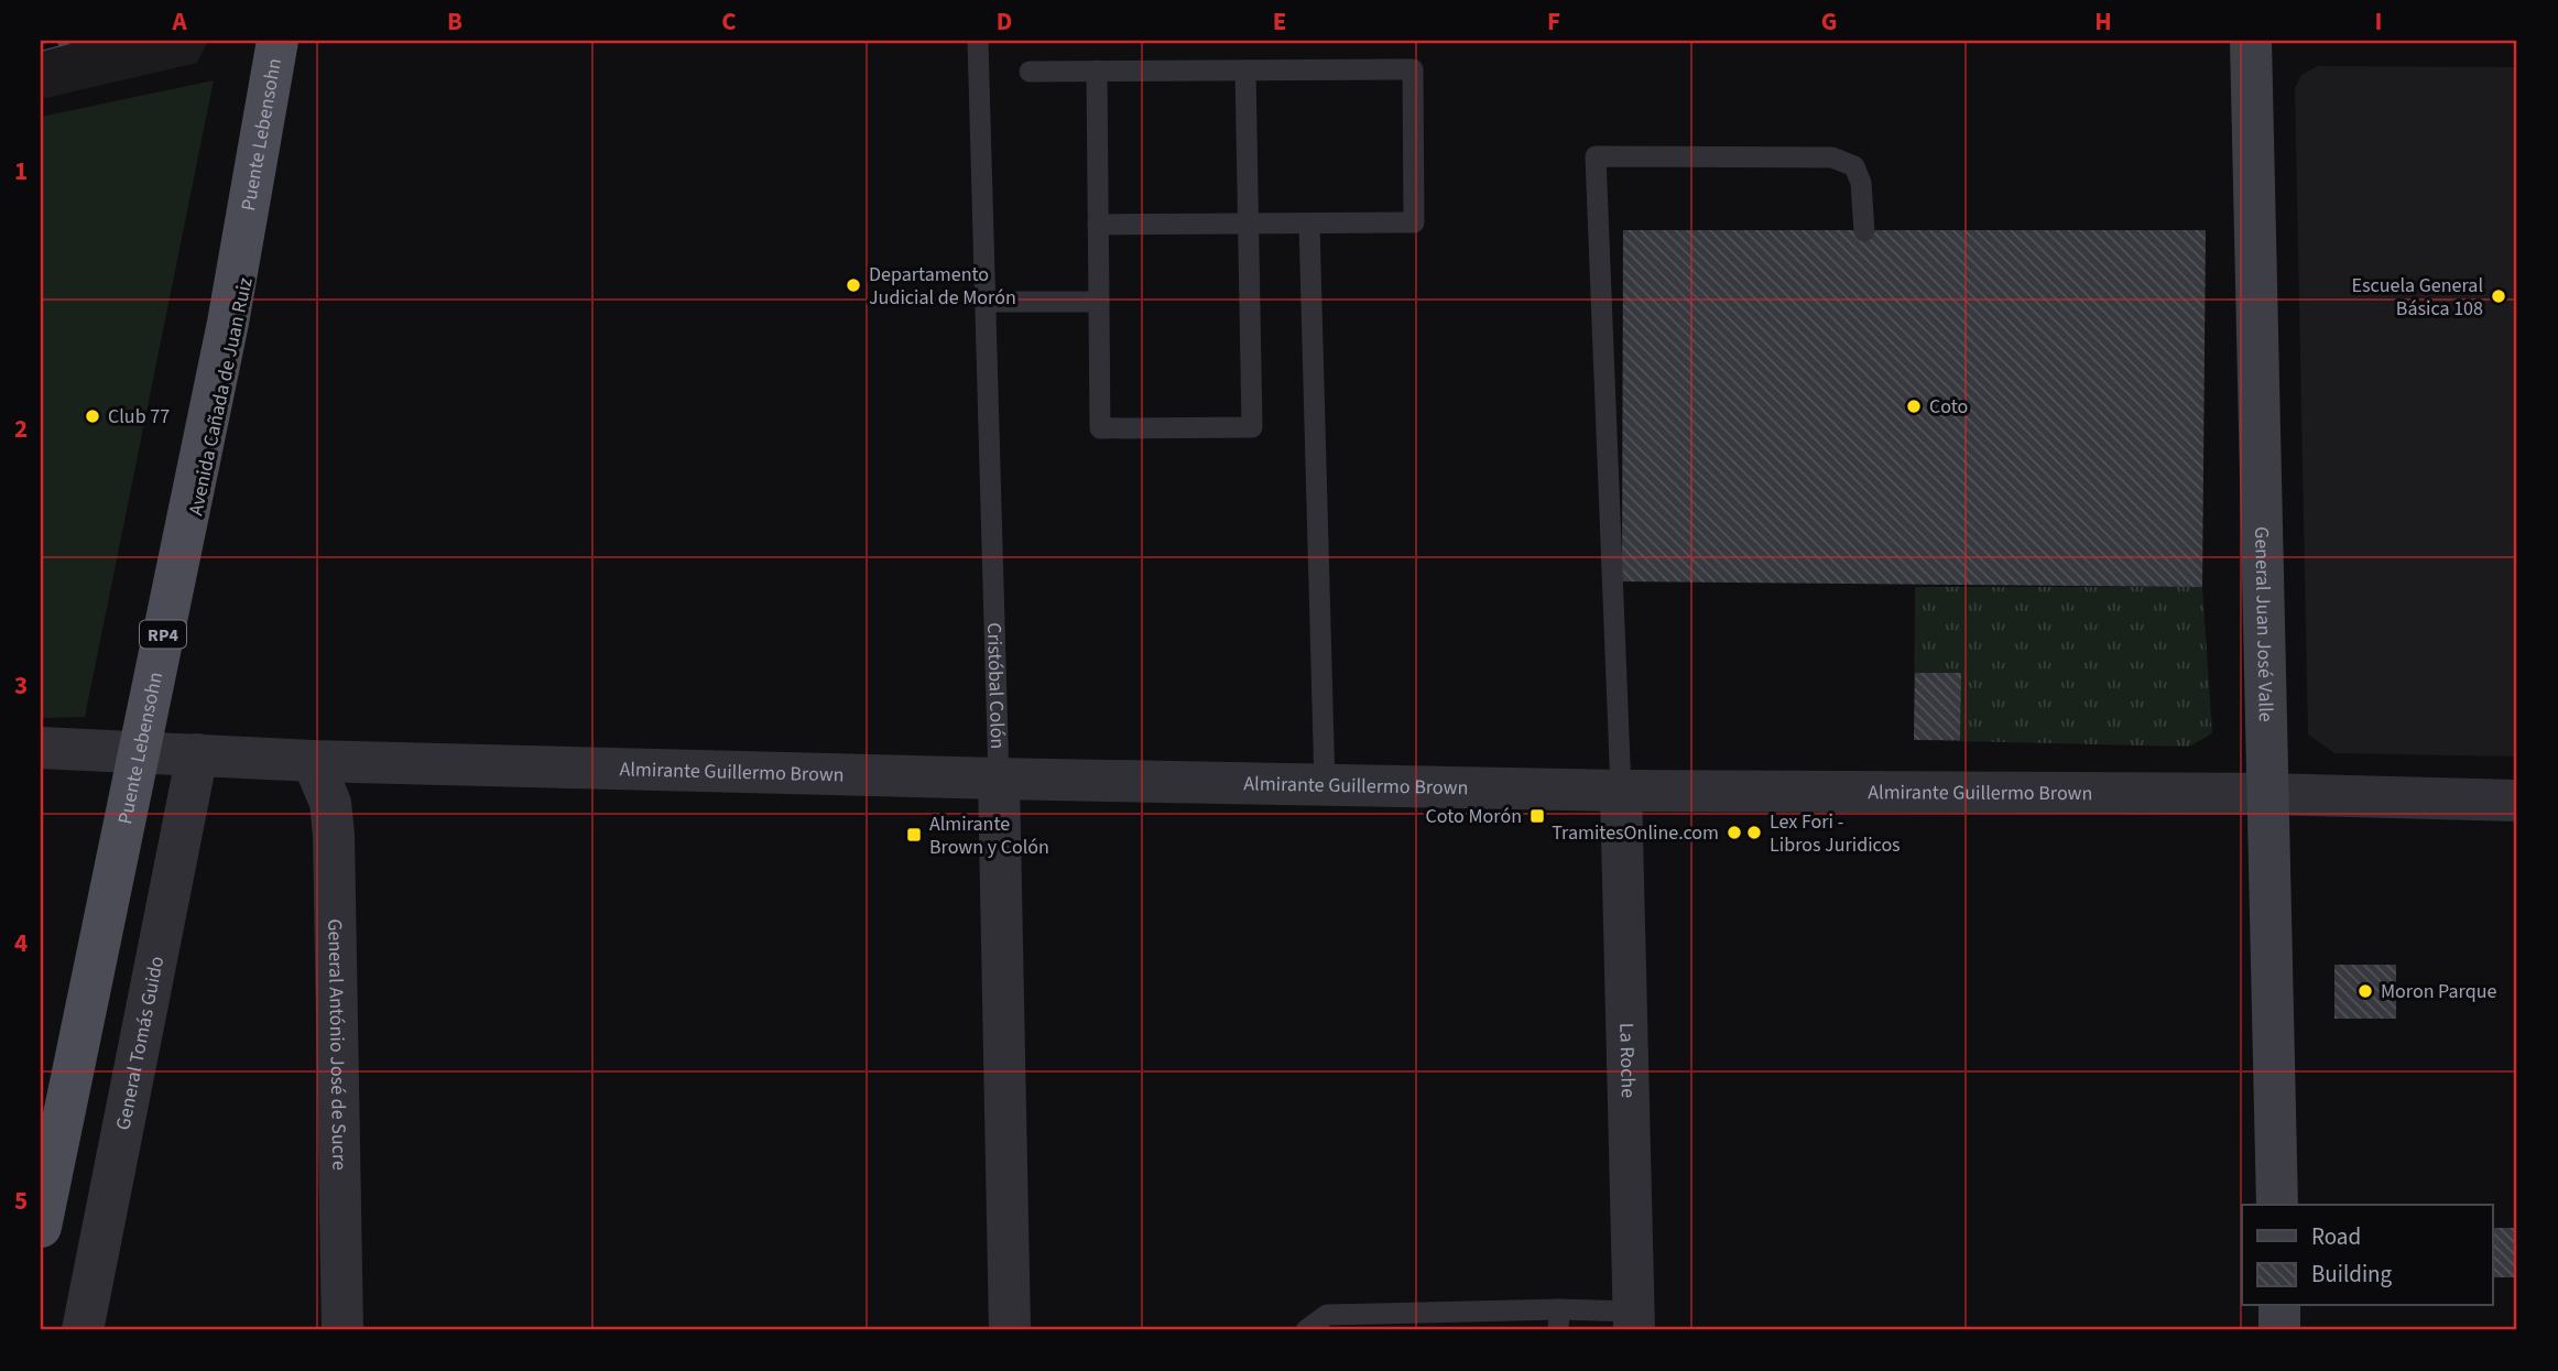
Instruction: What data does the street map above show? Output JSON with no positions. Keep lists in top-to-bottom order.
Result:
{
  "streets": {
    "main road": ["Puente Lebensohn", "RP4"],
    "street": [
      "Avenida Cañada de Juan Ruiz",
      "General Juan José Valle",
      "Cristóbal Colón",
      "Almirante Guillermo Brown",
      "General Tomás Guido",
      "General António José de Sucre",
      "La Roche"
    ]
  },
  "crossings": [
    ["Avenida Cañada de Juan Ruiz", "Almirante Guillermo Brown"],
    ["General Juan José Valle", "Almirante Guillermo Brown"],
    ["Cristóbal Colón", "Almirante Guillermo Brown"],
    ["Almirante Guillermo Brown", "General Tomás Guido"],
    ["Almirante Guillermo Brown", "General António José de Sucre"],
    ["Almirante Guillermo Brown", "La Roche"]
  ],
  "places": {
    "other": [
      "Departamento Judicial de Morón",
      "Escuela General Básica 108",
      "Coto",
      "Club 77",
      "TramitesOnline.com",
      "Lex Fori - Libros Juridicos",
      "Moron Parque"
    ],
    "transit": ["Coto Morón", "Almirante Brown y Colón"]
  },
  "legend": ["Road", "Building"],
  "grid": {
    "columns": [
      "A",
      "B",
      "C",
      "D",
      "E",
      "F",
      "G",
      "H",
      "I"
    ],
    "rows": [
      "1",
      "2",
      "3",
      "4",
      "5"
    ]
  }
}
